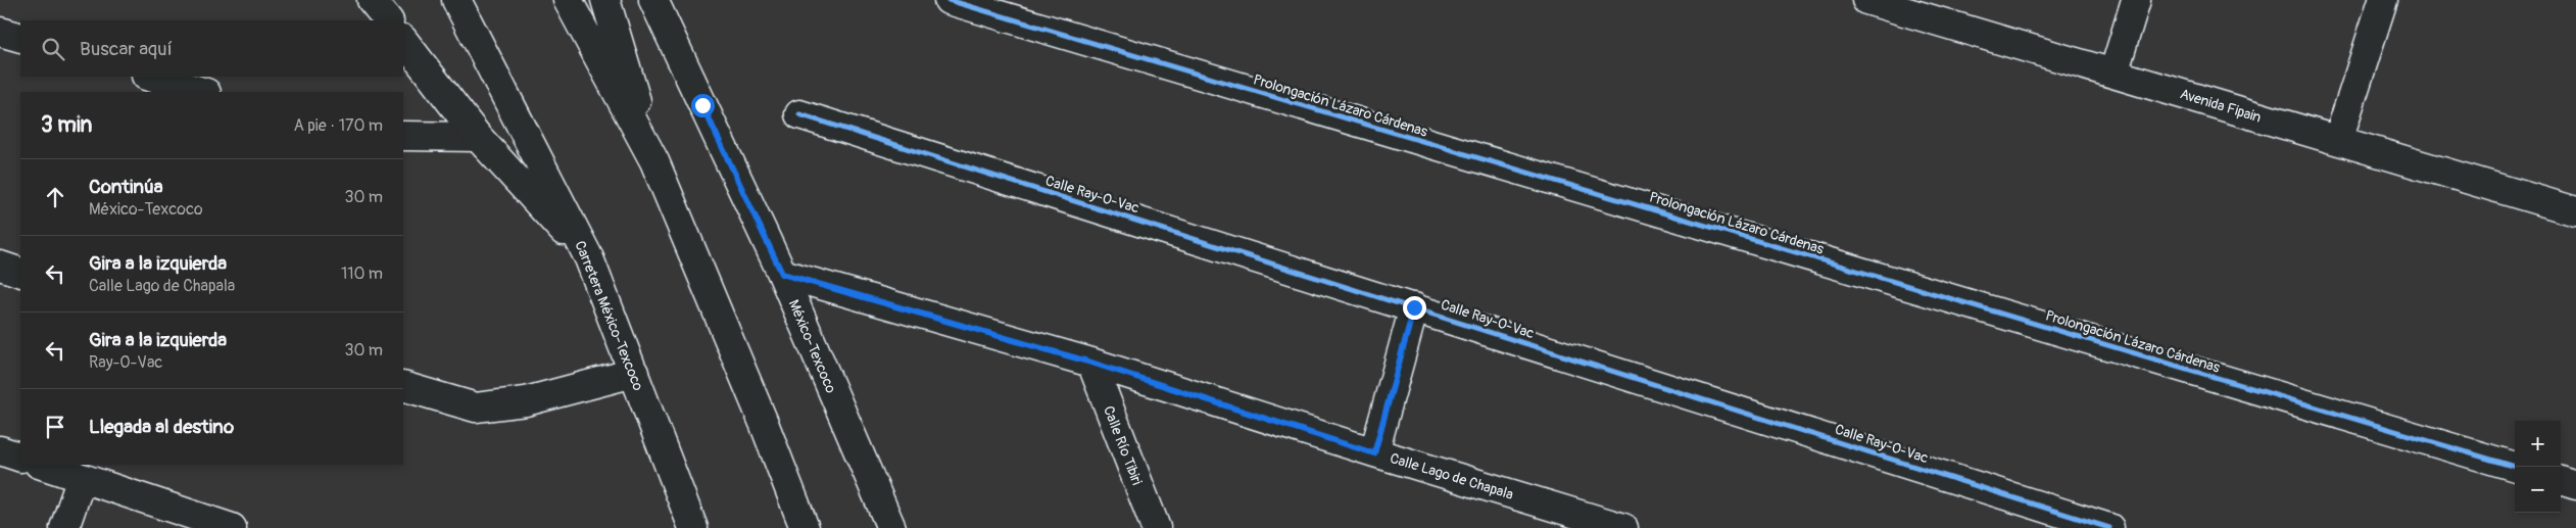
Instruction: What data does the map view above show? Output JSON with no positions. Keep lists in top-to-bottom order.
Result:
{
  "streets": {
    "main road": [
      "Prolongación Lázaro Cárdenas",
      "Avenida Fipain",
      "Calle Ray-O-Vac",
      "Carretera México-Texcoco",
      "México-Texcoco",
      "Calle Río Tibiri",
      "Calle Lago de Chapala"
    ]
  },
  "crossings": [
    ["México-Texcoco", "Calle Lago de Chapala"],
    ["Calle Río Tibiri", "Calle Lago de Chapala"]
  ],
  "page": {
    "search": "Buscar aquí",
    "heading": ["3 min", "A pie · 170 m"],
    "list": [
      ["Continúa", "México-Texcoco", "30 m"],
      ["Gira a la izquierda", "Calle Lago de Chapala", "110 m"],
      ["Gira a la izquierda", "Ray-O-Vac", "30 m"],
      "Llegada al destino"
    ],
    "map_buttons": ["+", "−"]
  }
}
